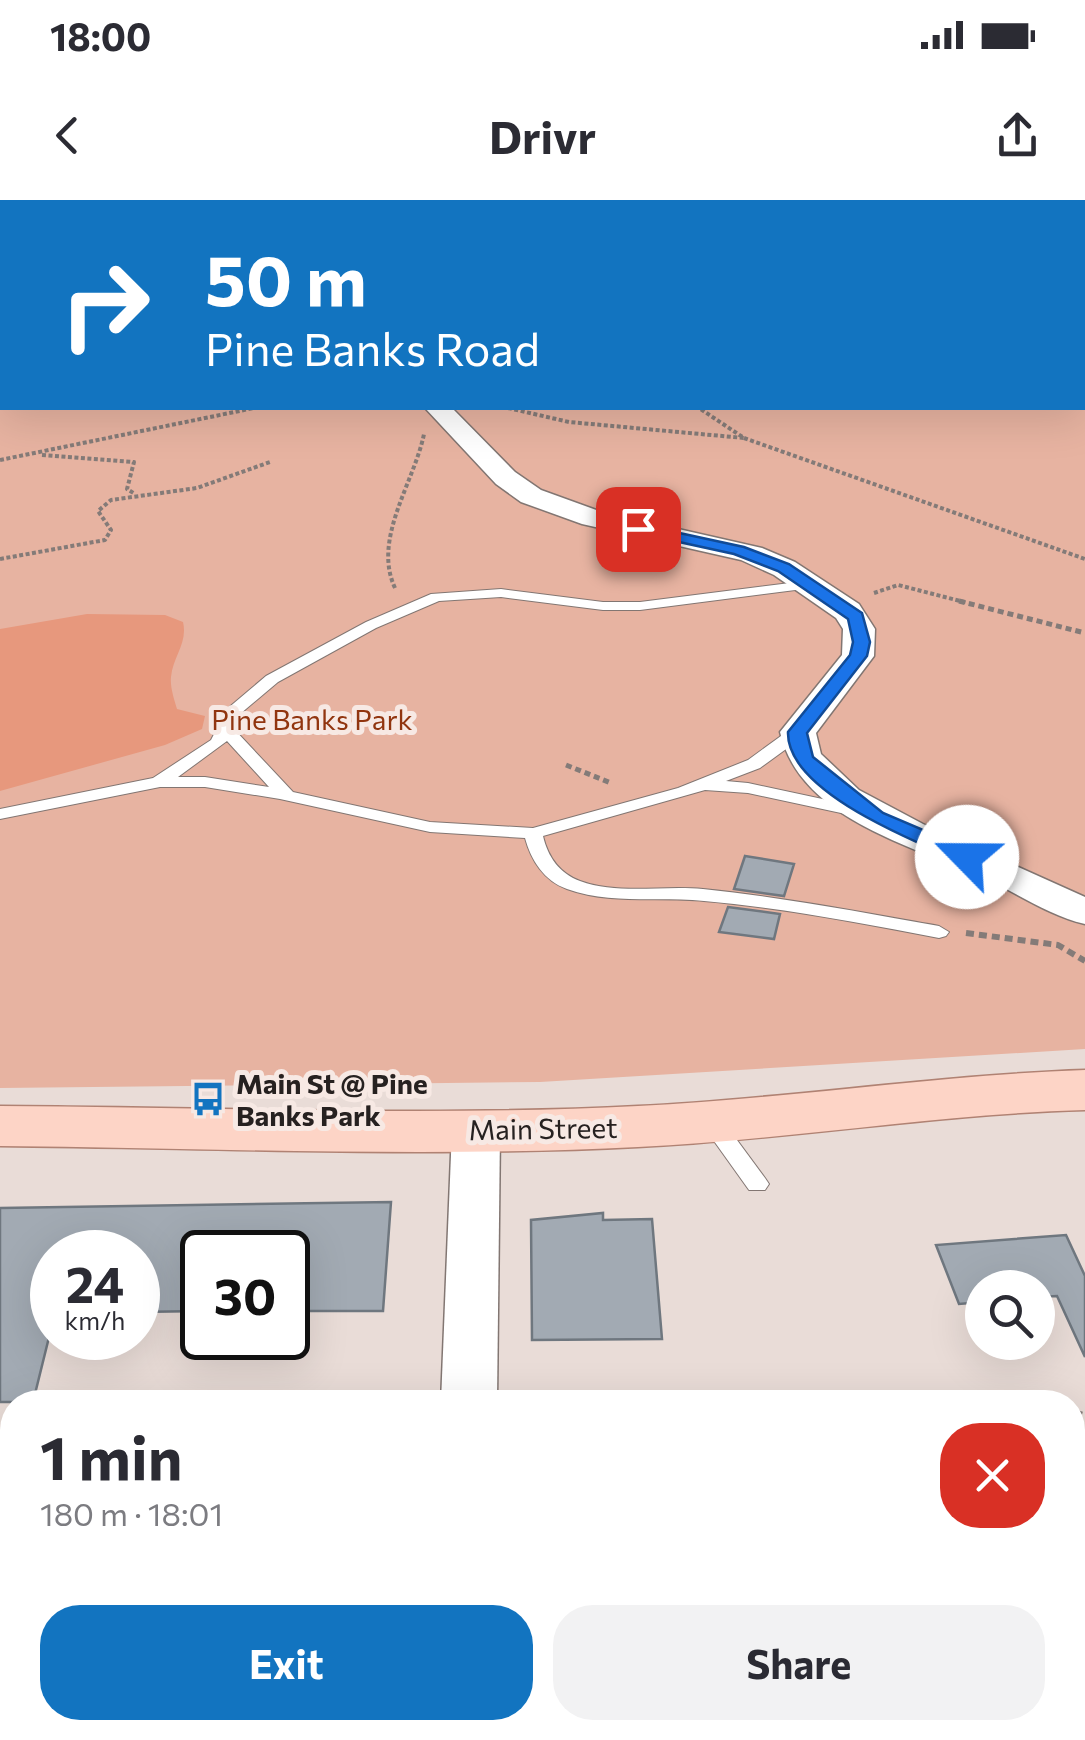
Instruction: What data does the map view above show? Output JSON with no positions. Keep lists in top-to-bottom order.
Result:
{
  "streets": {
    "main road": ["Main Street"]
  },
  "parks": ["Pine Banks Park"],
  "places": {
    "bus stop": ["Main St @ Pine Banks Park"]
  },
  "page": {
    "status": "18:00",
    "header": "Drivr",
    "turn": ["50 m", "Pine Banks Road"],
    "speed": "24 km/h",
    "limit": "30",
    "heading": ["1 min", "180 m · 18:01"],
    "buttons": ["Exit", "Share"]
  }
}
